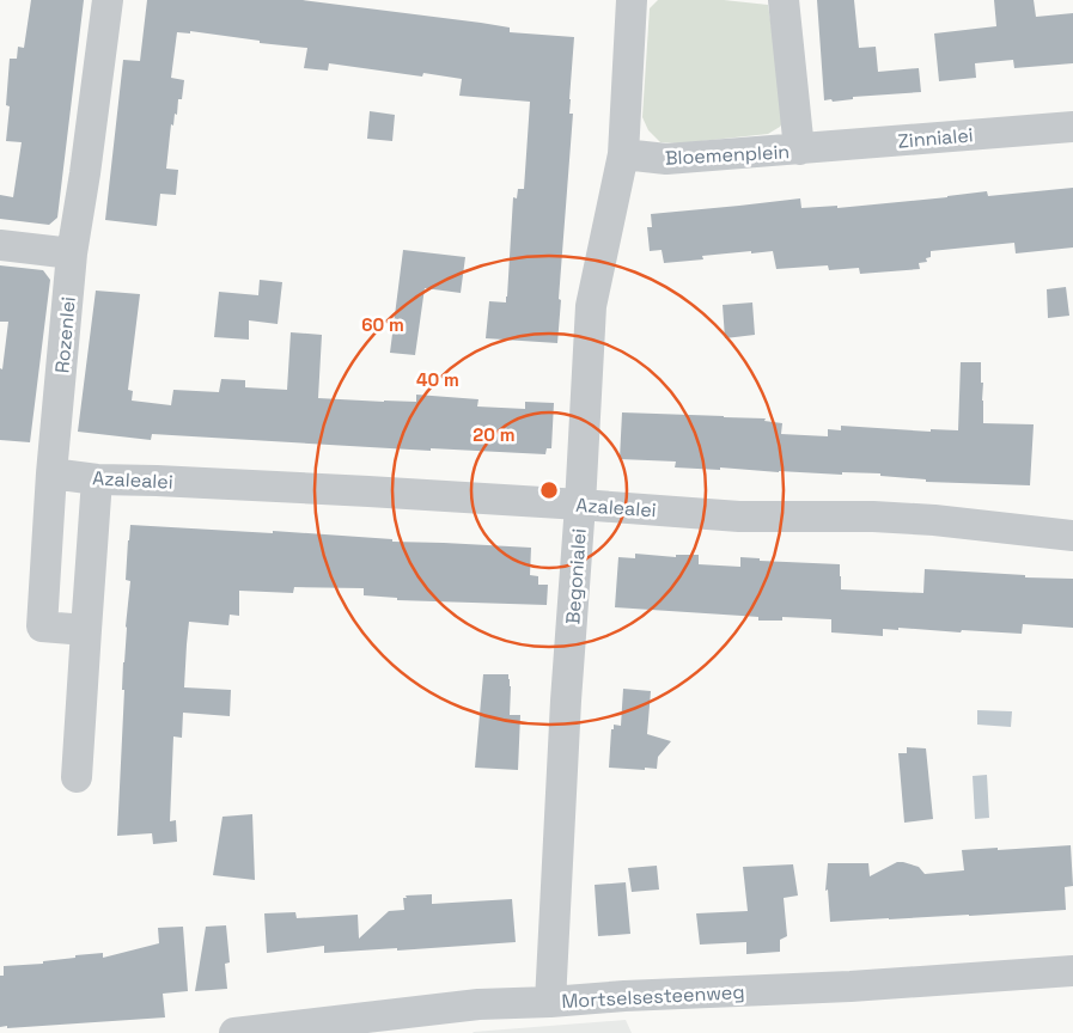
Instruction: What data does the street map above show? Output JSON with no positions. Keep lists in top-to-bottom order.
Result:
{
  "streets": {
    "street": [
      "Zinnialei",
      "Bloemenplein",
      "Rozenlei",
      "Azalealei",
      "Begonialei",
      "Mortselsesteenweg"
    ]
  },
  "crossings": [
    ["Zinnialei", "Bloemenplein"],
    ["Bloemenplein", "Begonialei"],
    ["Rozenlei", "Azalealei"],
    ["Azalealei", "Begonialei"],
    ["Begonialei", "Mortselsesteenweg"]
  ],
  "rings": ["60 m", "40 m", "20 m"]
}
